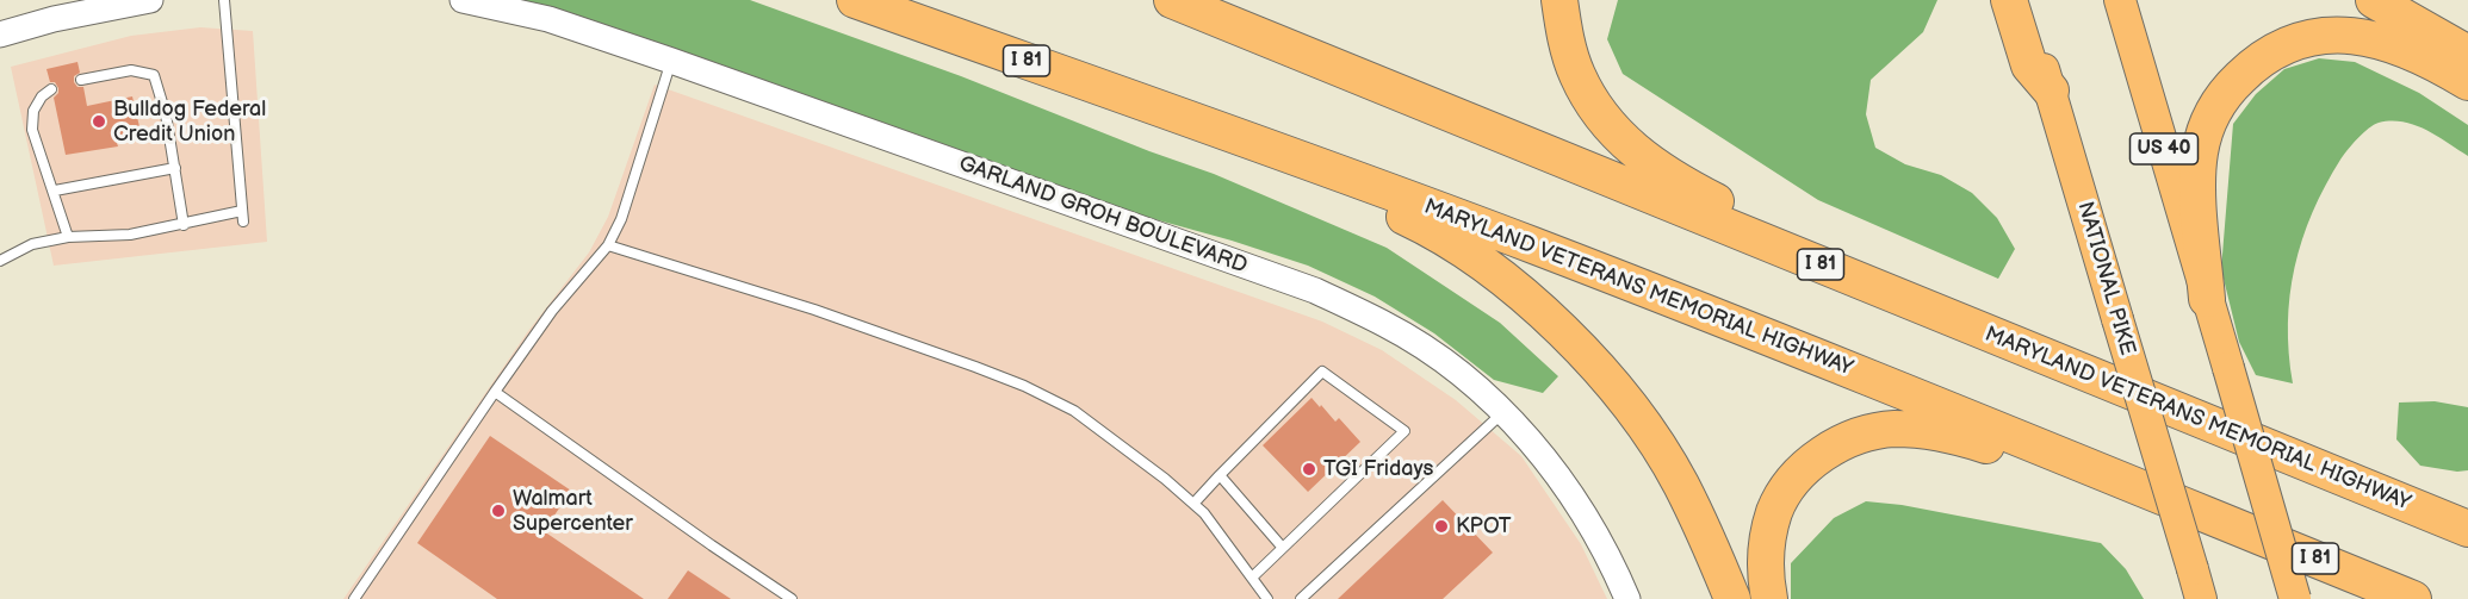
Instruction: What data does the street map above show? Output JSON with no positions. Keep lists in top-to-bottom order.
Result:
{
  "streets": {
    "highway": ["I 81", "MARYLAND VETERANS MEMORIAL HIGHWAY"],
    "main road": ["US 40", "NATIONAL PIKE"],
    "street": ["GARLAND GROH BOULEVARD"]
  },
  "places": [
    "Bulldog Federal Credit Union",
    "TGI Fridays",
    "Walmart Supercenter",
    "KPOT"
  ]
}
